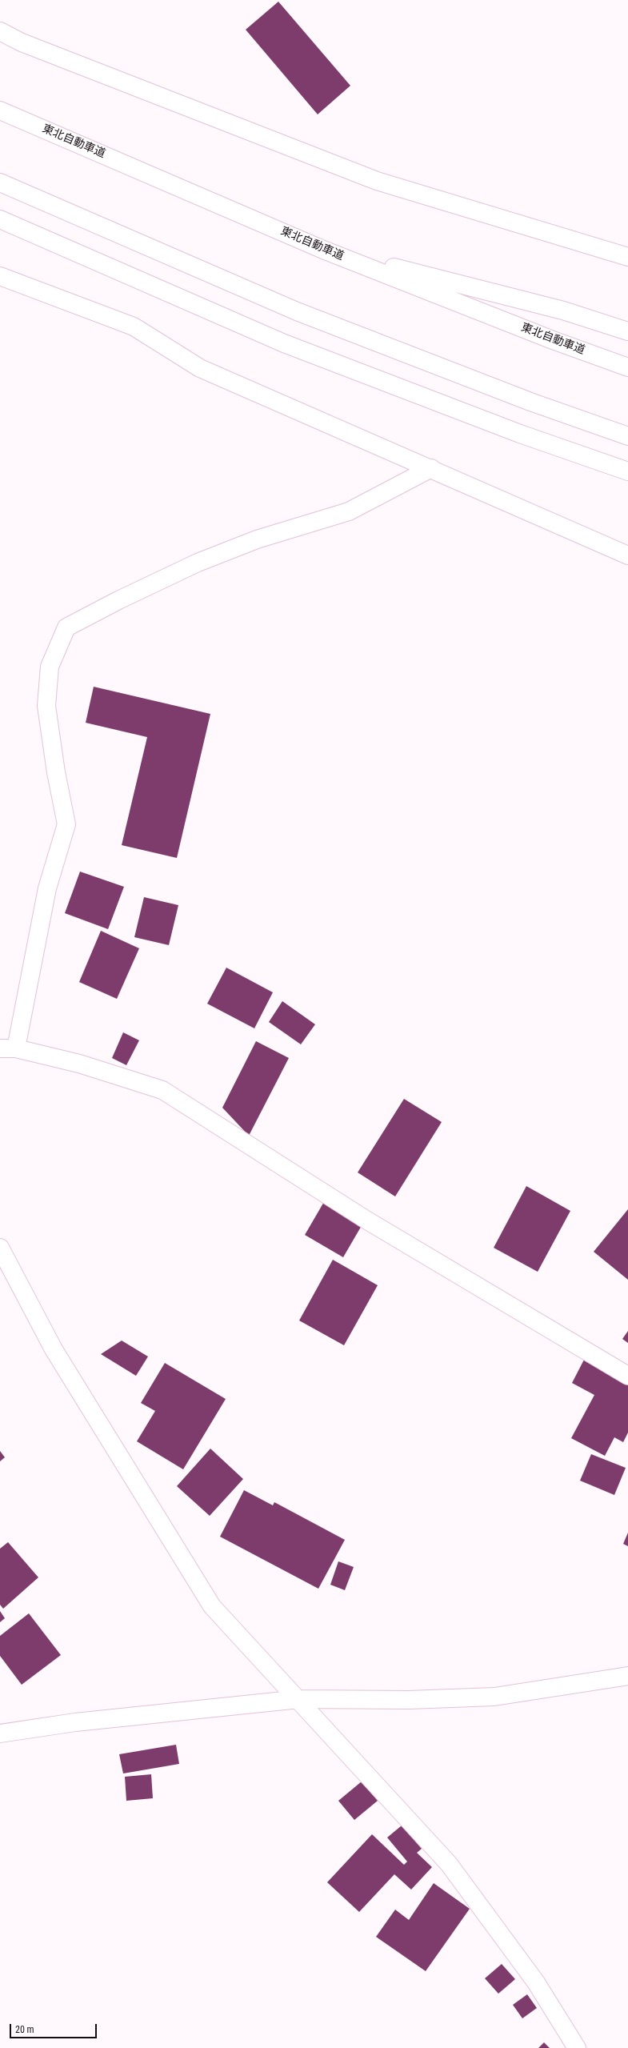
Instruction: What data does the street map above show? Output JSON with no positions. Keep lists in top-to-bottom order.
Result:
{
  "streets": {
    "main road": ["東北自動車道"]
  },
  "scale_bar": "20 m"
}
